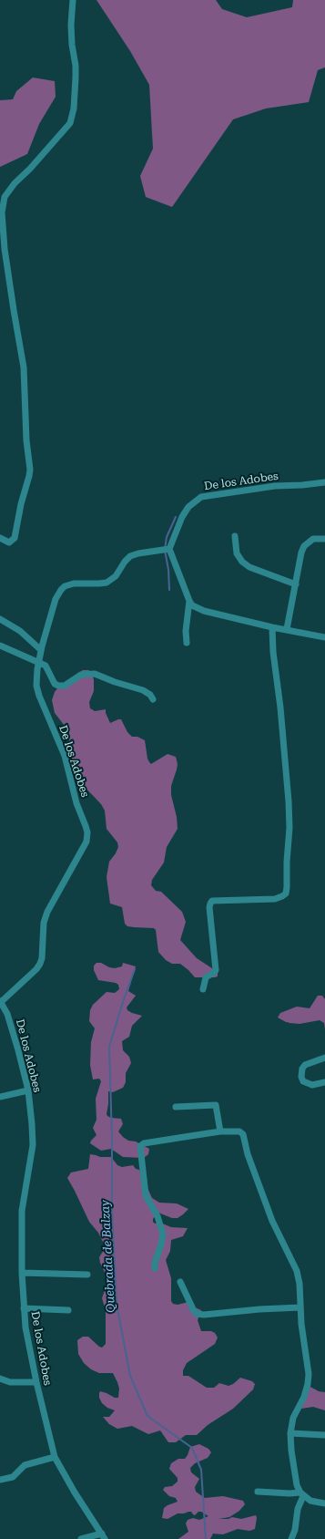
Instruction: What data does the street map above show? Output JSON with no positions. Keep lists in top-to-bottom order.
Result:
{
  "streets": {
    "street": ["De los Adobes"]
  },
  "water": ["Quebrada de Balzay"]
}
